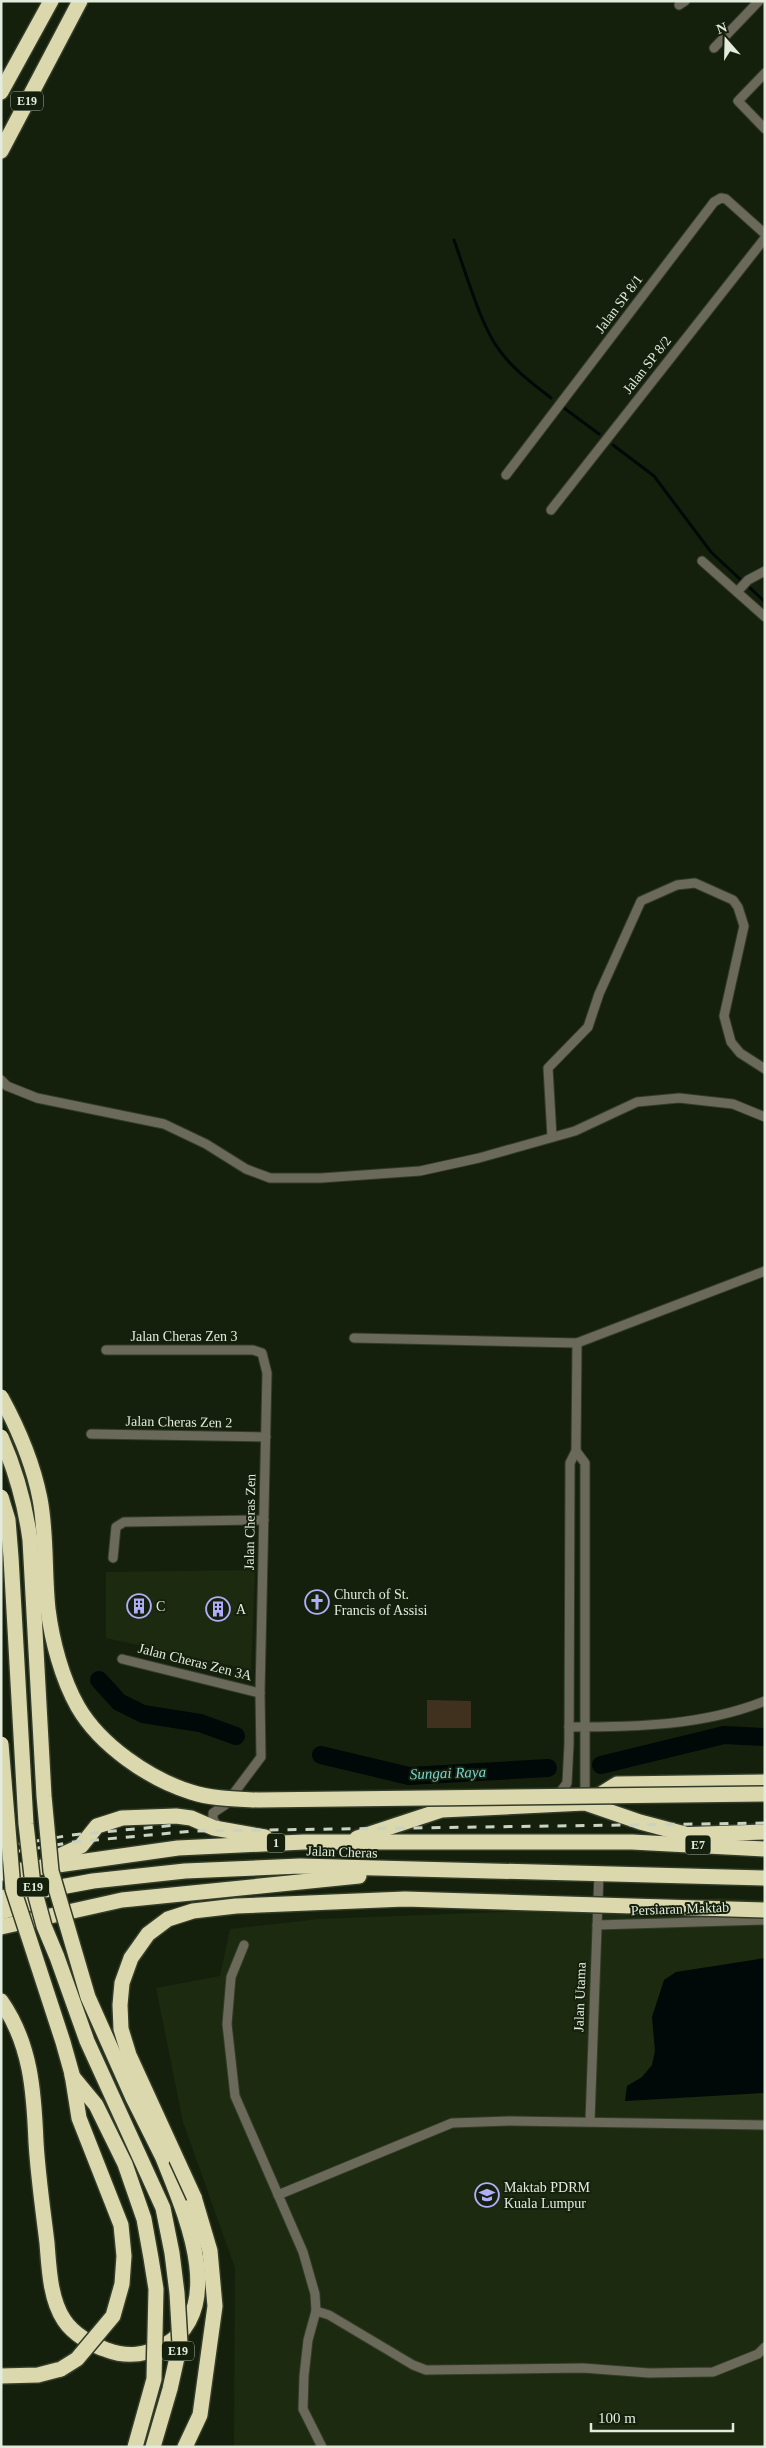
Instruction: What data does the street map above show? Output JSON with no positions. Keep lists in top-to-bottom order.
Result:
{
  "streets": {
    "highway": [
      "E19",
      "1",
      "E7",
      "Jalan Cheras"
    ],
    "street": [
      "Jalan SP 8/1",
      "Jalan SP 8/2",
      "Jalan Cheras Zen 3",
      "Jalan Cheras Zen 2",
      "Jalan Cheras Zen",
      "Jalan Cheras Zen 3A",
      "Persiaran Maktab",
      "Jalan Utama"
    ]
  },
  "crossings": [
    ["Jalan SP 8/1", "Jalan SP 8/2"],
    ["Jalan Cheras Zen 3", "Jalan Cheras Zen"],
    ["Jalan Cheras Zen 2", "Jalan Cheras Zen"],
    ["Jalan Cheras Zen", "Jalan Cheras Zen 3A"],
    ["E7", "Jalan Cheras"],
    ["Jalan Cheras", "Jalan Utama"],
    ["Persiaran Maktab", "Jalan Utama"]
  ],
  "water": ["Sungai Raya"],
  "places": {
    "church": ["Church of St. Francis of Assisi"],
    "building": ["C", "A"],
    "school or university": ["Maktab PDRM Kuala Lumpur"]
  },
  "scale_bar": "100 m",
  "north": "top"
}
